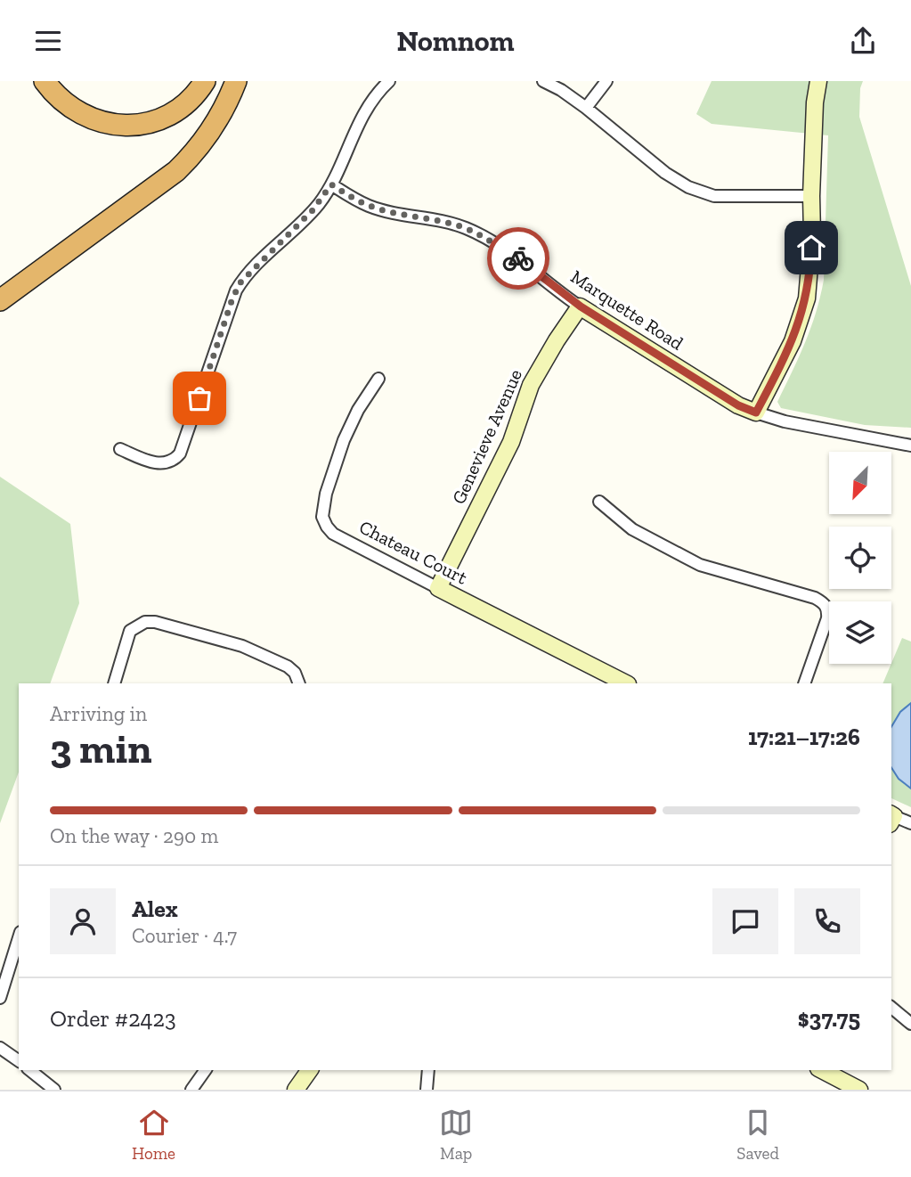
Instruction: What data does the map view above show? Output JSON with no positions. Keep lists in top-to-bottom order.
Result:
{
  "streets": {
    "street": ["Marquette Road", "Genevieve Avenue", "Chateau Court"]
  },
  "crossings": [
    ["Marquette Road", "Genevieve Avenue"],
    ["Genevieve Avenue", "Chateau Court"]
  ],
  "north": "bottom left",
  "page": {
    "header": "Nomnom",
    "heading": ["3 min", "Arriving in", "17:21–17:26"],
    "panel": [
      "Alex",
      "Courier · 4.7",
      "Order #2423",
      "$37.75"
    ],
    "bar": "On the way · 290 m",
    "tabs": ["Home", "Map", "Saved"]
  }
}
